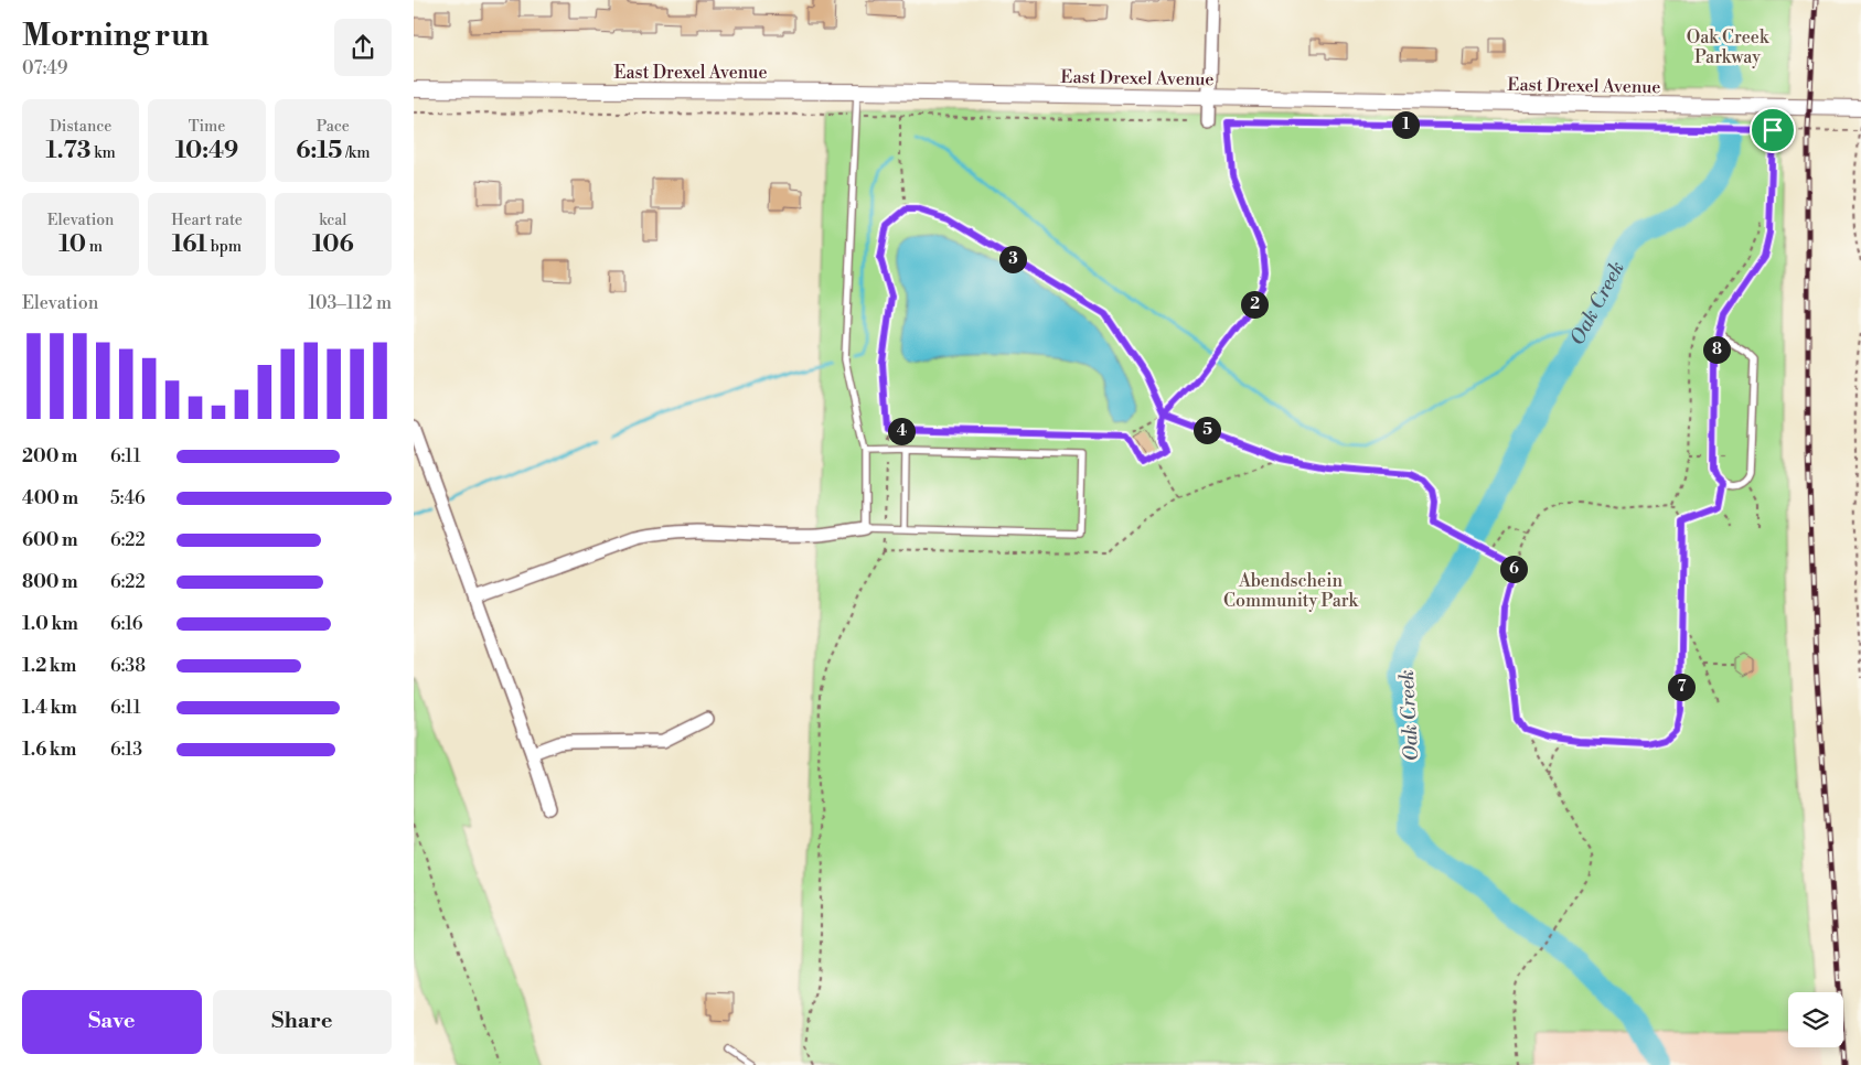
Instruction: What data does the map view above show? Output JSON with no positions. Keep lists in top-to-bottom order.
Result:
{
  "streets": {
    "street": ["East Drexel Avenue"]
  },
  "water": ["Oak Creek"],
  "parks": ["Oak Creek Parkway", "Abendschein Community Park"],
  "page": {
    "heading": ["Morning run", "07:49"],
    "stats": [
      ["Distance", "1.73 km"],
      ["Time", "10:49"],
      ["Pace", "6:15 /km"],
      ["Elevation", "10 m"],
      ["Heart rate", "161 bpm"],
      ["kcal", "106"]
    ],
    "pins": [
      "1",
      "3",
      "2",
      "8",
      "5",
      "4",
      "6",
      "7"
    ],
    "chart": ["Elevation", "103–112 m"],
    "list": [
      {
        "name": "200 m",
        "note": "6:11"
      },
      {
        "name": "400 m",
        "note": "5:46"
      },
      {
        "name": "600 m",
        "note": "6:22"
      },
      {
        "name": "800 m",
        "note": "6:22"
      },
      {
        "name": "1.0 km",
        "note": "6:16"
      },
      {
        "name": "1.2 km",
        "note": "6:38"
      },
      {
        "name": "1.4 km",
        "note": "6:11"
      },
      {
        "name": "1.6 km",
        "note": "6:13"
      }
    ],
    "buttons": ["Save", "Share"]
  }
}
